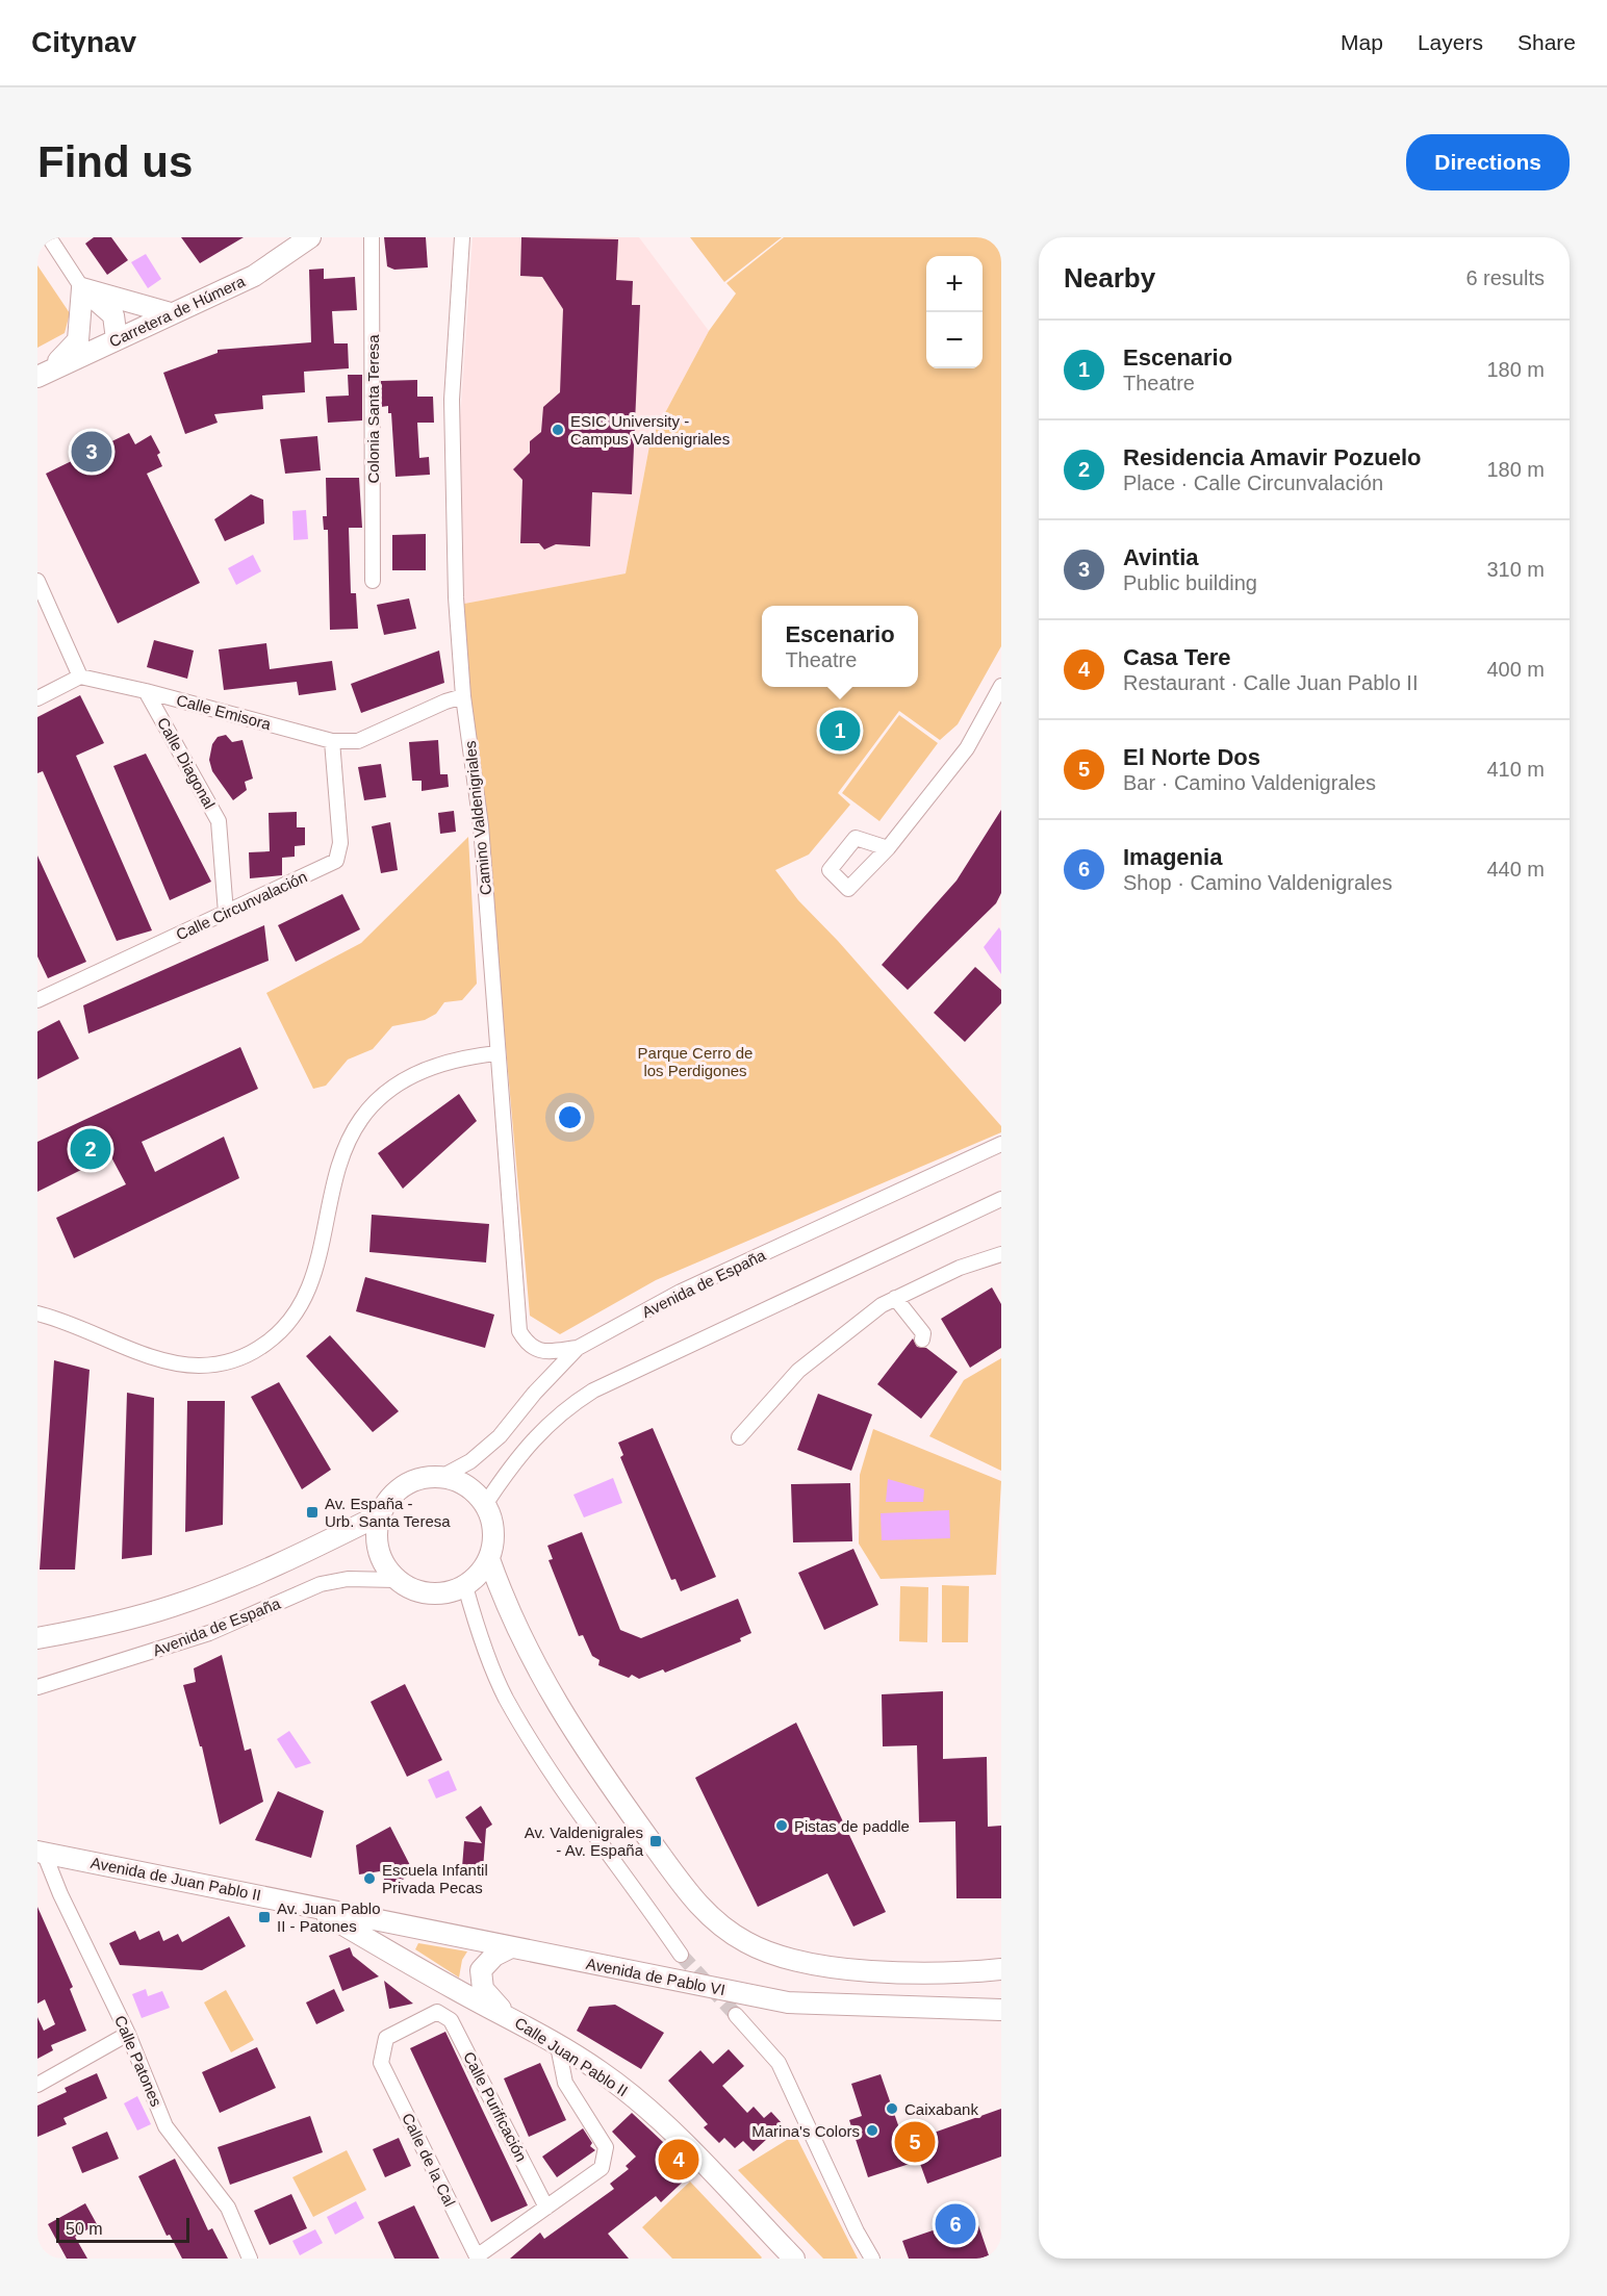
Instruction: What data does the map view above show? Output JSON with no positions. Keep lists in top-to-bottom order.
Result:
{
  "streets": {
    "main road": [
      "Carretera de Húmera",
      "Avenida de Juan Pablo II",
      "Avenida de Pablo VI",
      "Calle Juan Pablo II"
    ],
    "street": [
      "Colonia Santa Teresa",
      "Calle Emisora",
      "Calle Diagonal",
      "Camino Valdenigriales",
      "Calle Circunvalación",
      "Avenida de España",
      "Calle Patones",
      "Calle Purificación",
      "Calle de la Cal"
    ]
  },
  "crossings": [
    ["Calle Emisora", "Calle Diagonal"],
    ["Calle Emisora", "Camino Valdenigriales"],
    ["Calle Emisora", "Calle Circunvalación"],
    ["Calle Diagonal", "Calle Circunvalación"],
    ["Camino Valdenigriales", "Avenida de España"],
    ["Avenida de Juan Pablo II", "Avenida de Pablo VI"],
    ["Avenida de Juan Pablo II", "Calle Juan Pablo II"],
    ["Avenida de Juan Pablo II", "Calle Patones"],
    ["Avenida de Pablo VI", "Calle Juan Pablo II"],
    ["Calle Purificación", "Calle de la Cal"]
  ],
  "parks": ["Parque Cerro de los Perdigones"],
  "places": {
    "other": [
      "ESIC University - Campus Valdenigriales",
      "Pistas de paddle",
      "Escuela Infantil Privada Pecas",
      "Caixabank",
      "Marina's Colors"
    ],
    "transit": ["Av. España - Urb. Santa Teresa", "Av. Valdenigrales - Av. España", "Av. Juan Pablo II - Patones"]
  },
  "scale_bar": "50 m",
  "page": {
    "header": "Citynav",
    "nav": ["Map", "Layers", "Share"],
    "buttons": "Directions",
    "title": "Find us",
    "heading": ["Nearby", "6 results"],
    "map_buttons": ["+", "−"],
    "list": [
      {
        "mark": "1",
        "name": "Escenario",
        "note": "Theatre",
        "value": "180 m"
      },
      {
        "mark": "2",
        "name": "Residencia Amavir Pozuelo",
        "note": "Place · Calle Circunvalación",
        "value": "180 m"
      },
      {
        "mark": "3",
        "name": "Avintia",
        "note": "Public building",
        "value": "310 m"
      },
      {
        "mark": "4",
        "name": "Casa Tere",
        "note": "Restaurant · Calle Juan Pablo II",
        "value": "400 m"
      },
      {
        "mark": "5",
        "name": "El Norte Dos",
        "note": "Bar · Camino Valdenigrales",
        "value": "410 m"
      },
      {
        "mark": "6",
        "name": "Imagenia",
        "note": "Shop · Camino Valdenigrales",
        "value": "440 m"
      }
    ],
    "pins": [
      "3",
      "1",
      "2",
      "5",
      "4",
      "6"
    ],
    "popup": ["Escenario", "Theatre"],
    "scale": "50 m"
  }
}
